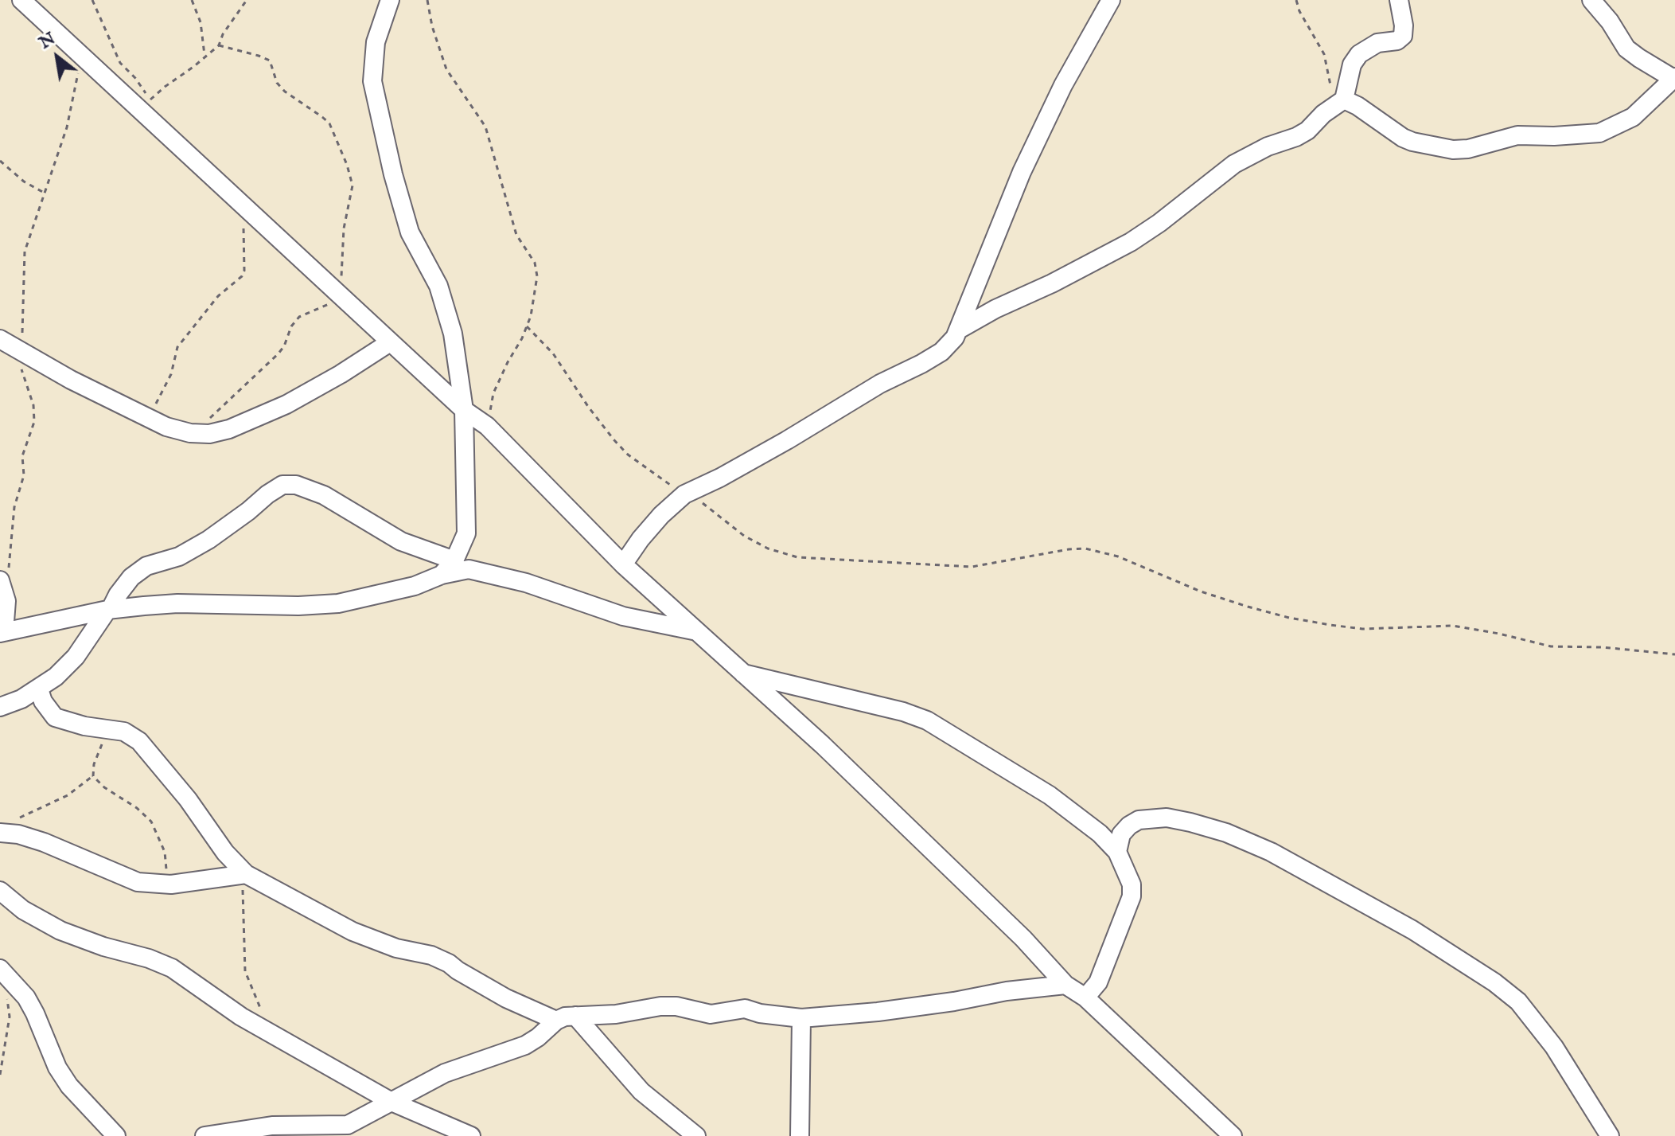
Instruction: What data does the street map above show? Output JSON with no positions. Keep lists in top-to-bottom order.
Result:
{
  "north": "top left"
}
